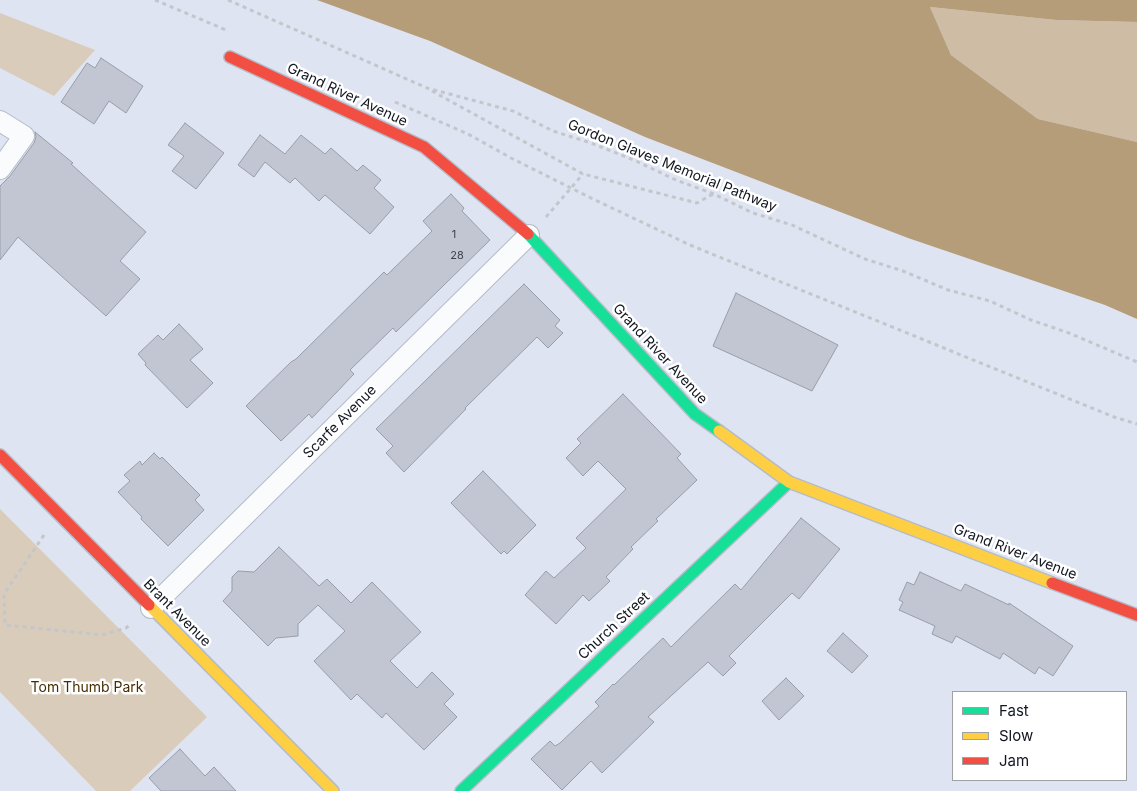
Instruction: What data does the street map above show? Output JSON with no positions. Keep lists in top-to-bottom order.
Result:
{
  "streets": {
    "street": [
      "Grand River Avenue",
      "Scarfe Avenue",
      "Brant Avenue",
      "Church Street"
    ],
    "path": ["Gordon Glaves Memorial Pathway"]
  },
  "crossings": [
    ["Grand River Avenue", "Scarfe Avenue"],
    ["Grand River Avenue", "Church Street"],
    ["Scarfe Avenue", "Brant Avenue"]
  ],
  "parks": ["Tom Thumb Park"],
  "house_numbers": ["1", "28"],
  "legend": ["Fast", "Slow", "Jam"]
}
